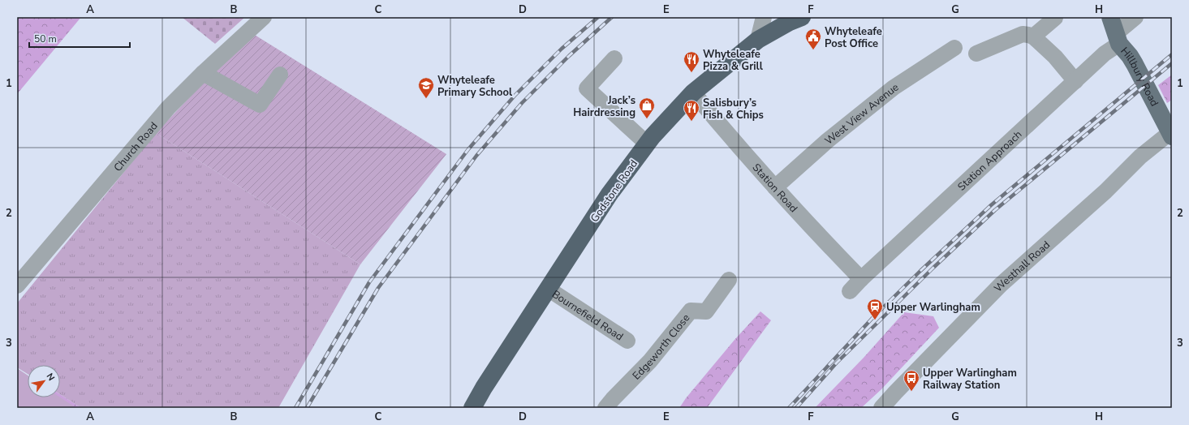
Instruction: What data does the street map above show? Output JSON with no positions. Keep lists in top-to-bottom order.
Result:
{
  "streets": {
    "highway": ["Godstone Road"],
    "main road": ["Hillbury Road"],
    "street": [
      "West View Avenue",
      "Church Road",
      "Station Approach",
      "Station Road",
      "Westhall Road",
      "Bournefield Road",
      "Edgeworth Close"
    ]
  },
  "crossings": [
    ["Hillbury Road", "Station Approach"],
    ["Hillbury Road", "Westhall Road"],
    ["West View Avenue", "Station Road"],
    ["Station Approach", "Station Road"],
    ["Station Road", "Godstone Road"],
    ["Godstone Road", "Bournefield Road"]
  ],
  "places": {
    "public building": ["Whyteleafe Post Office"],
    "restaurant": ["Whyteleafe Pizza & Grill", "Salisbury’s Fish & Chips"],
    "school or university": ["Whyteleafe Primary School"],
    "shop": ["Jack’s Hairdressing"],
    "station": ["Upper Warlingham"],
    "bus stop": ["Upper Warlingham Railway Station"]
  },
  "scale_bar": "50 m",
  "north": "top right",
  "grid": {
    "columns": [
      "A",
      "B",
      "C",
      "D",
      "E",
      "F",
      "G",
      "H"
    ],
    "rows": ["1", "2", "3"]
  }
}
